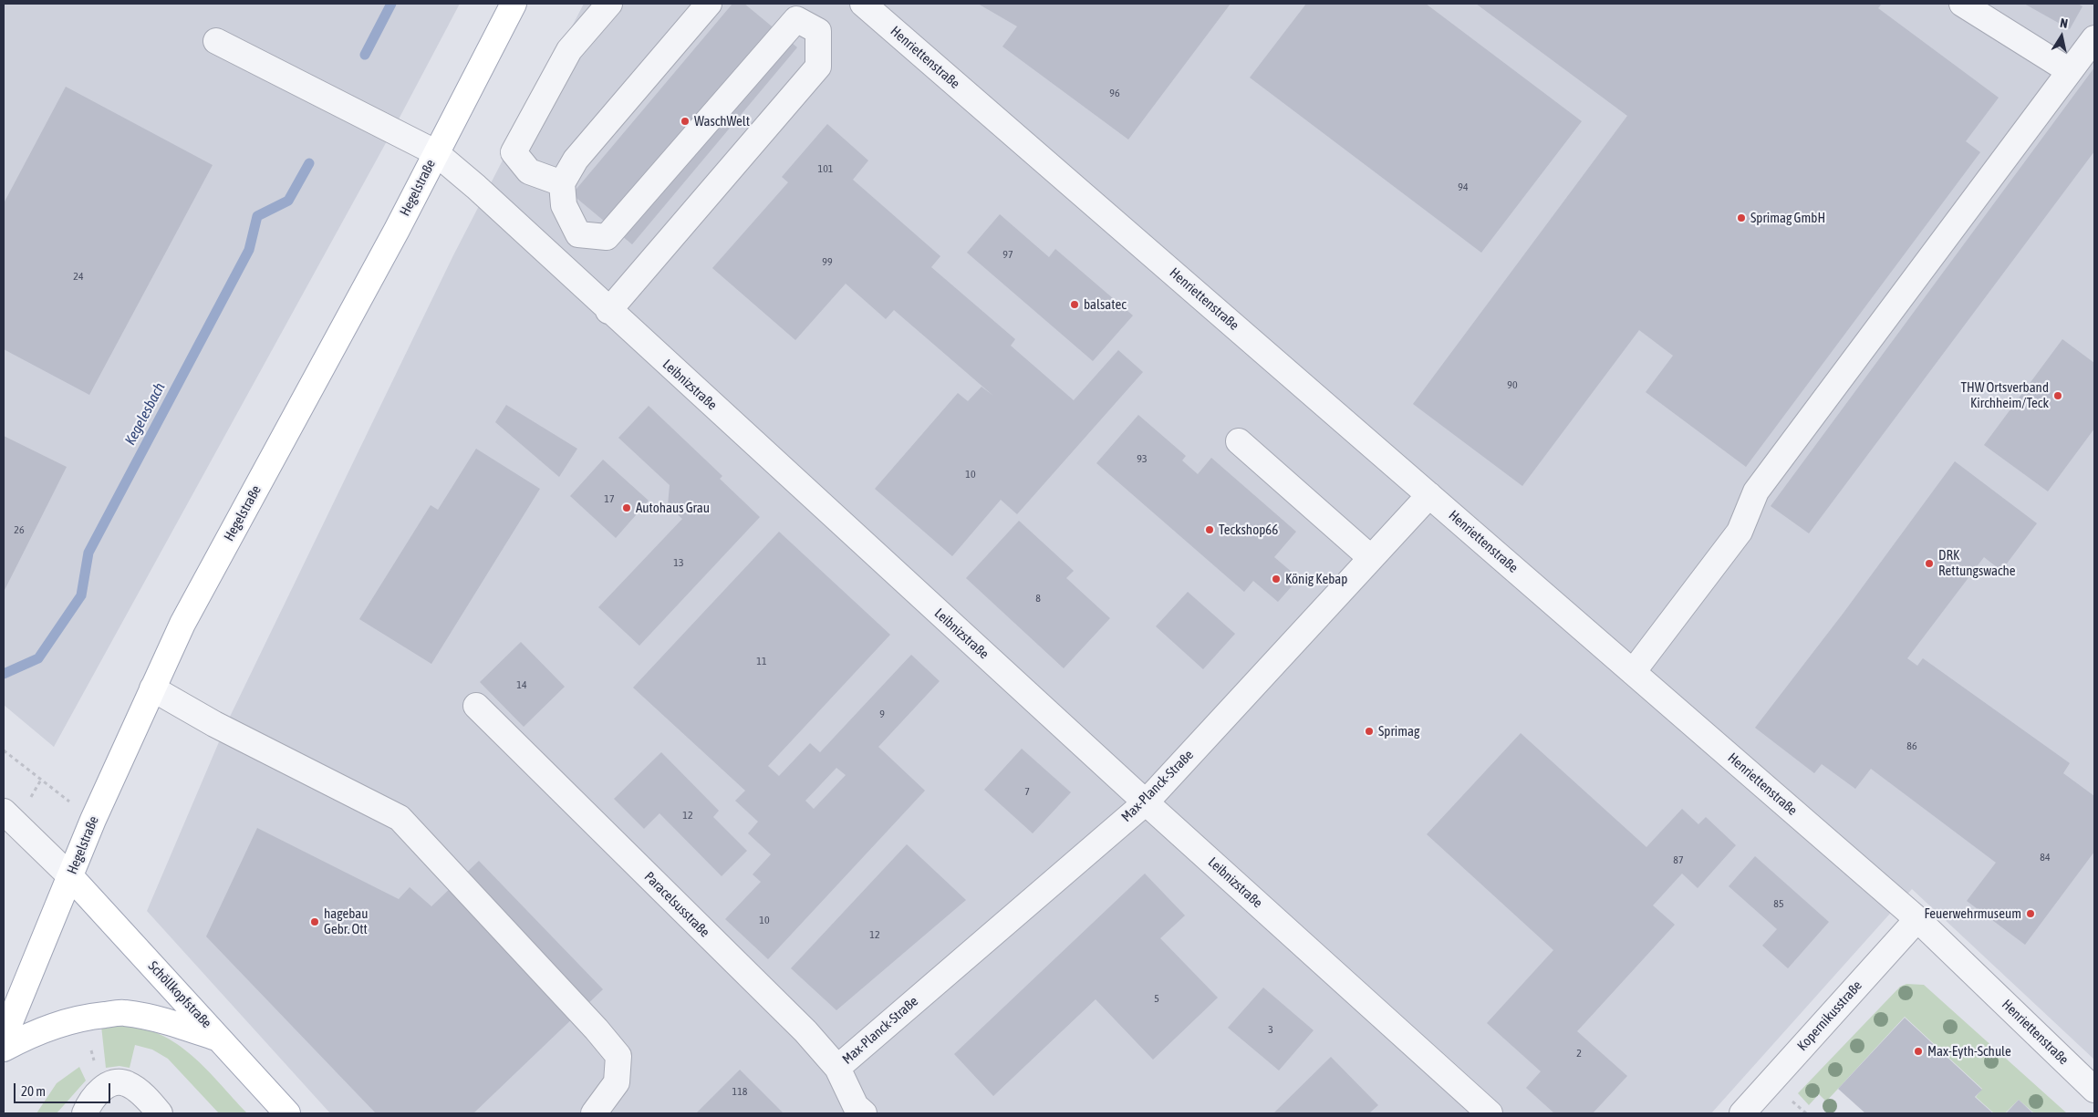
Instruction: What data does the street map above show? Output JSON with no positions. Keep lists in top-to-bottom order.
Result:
{
  "streets": {
    "main road": ["Hegelstraße", "Schöllkopfstraße"],
    "street": [
      "Henriettenstraße",
      "Leibnizstraße",
      "Max-Planck-Straße",
      "Paracelsusstraße",
      "Kopernikusstraße"
    ]
  },
  "crossings": [
    ["Henriettenstraße", "Max-Planck-Straße"],
    ["Henriettenstraße", "Kopernikusstraße"],
    ["Hegelstraße", "Leibnizstraße"],
    ["Hegelstraße", "Schöllkopfstraße"],
    ["Leibnizstraße", "Max-Planck-Straße"],
    ["Max-Planck-Straße", "Paracelsusstraße"]
  ],
  "water": ["Kegelesbach"],
  "places": [
    "WaschWelt",
    "Sprimag GmbH",
    "balsatec",
    "THW Ortsverband Kirchheim/Teck",
    "Autohaus Grau",
    "Teckshop66",
    "DRK Rettungswache",
    "König Kebap",
    "Sprimag",
    "Feuerwehrmuseum",
    "hagebau Gebr. Ott",
    "Max-Eyth-Schule"
  ],
  "house_numbers": [
    "96",
    "101",
    "94",
    "97",
    "99",
    "24",
    "90",
    "93",
    "10",
    "17",
    "26",
    "13",
    "8",
    "11",
    "14",
    "9",
    "86",
    "7",
    "12",
    "84",
    "87",
    "85",
    "10",
    "12",
    "5",
    "3",
    "2",
    "118"
  ],
  "scale_bar": "20 m",
  "north": "top"
}
